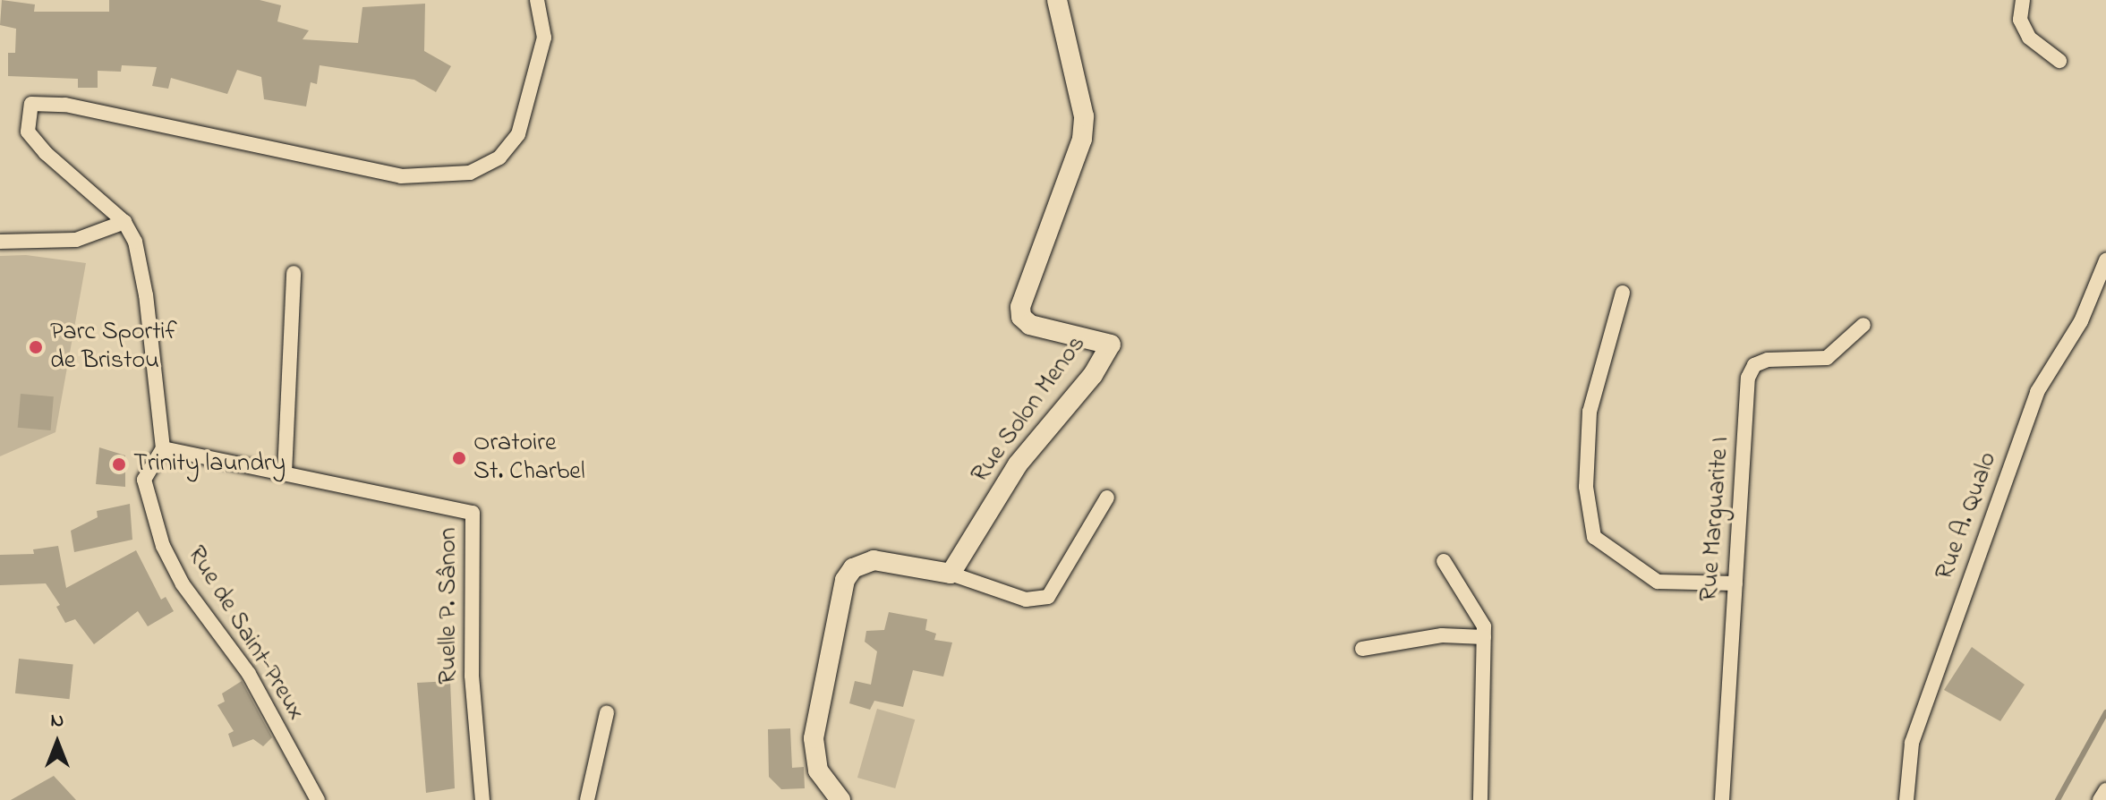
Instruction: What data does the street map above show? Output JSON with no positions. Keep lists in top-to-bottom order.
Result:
{
  "streets": {
    "street": [
      "Rue Solon Menos",
      "Rue A. Qualo",
      "Rue Marguarite I",
      "Ruelle P. Sânon",
      "Rue de Saint-Preux"
    ]
  },
  "crossings": [
    ["Ruelle P. Sânon", "Rue de Saint-Preux"]
  ],
  "places": ["Parc Sportif de Bristou", "Oratoire St. Charbel", "Trinity laundry"],
  "north": "top"
}
